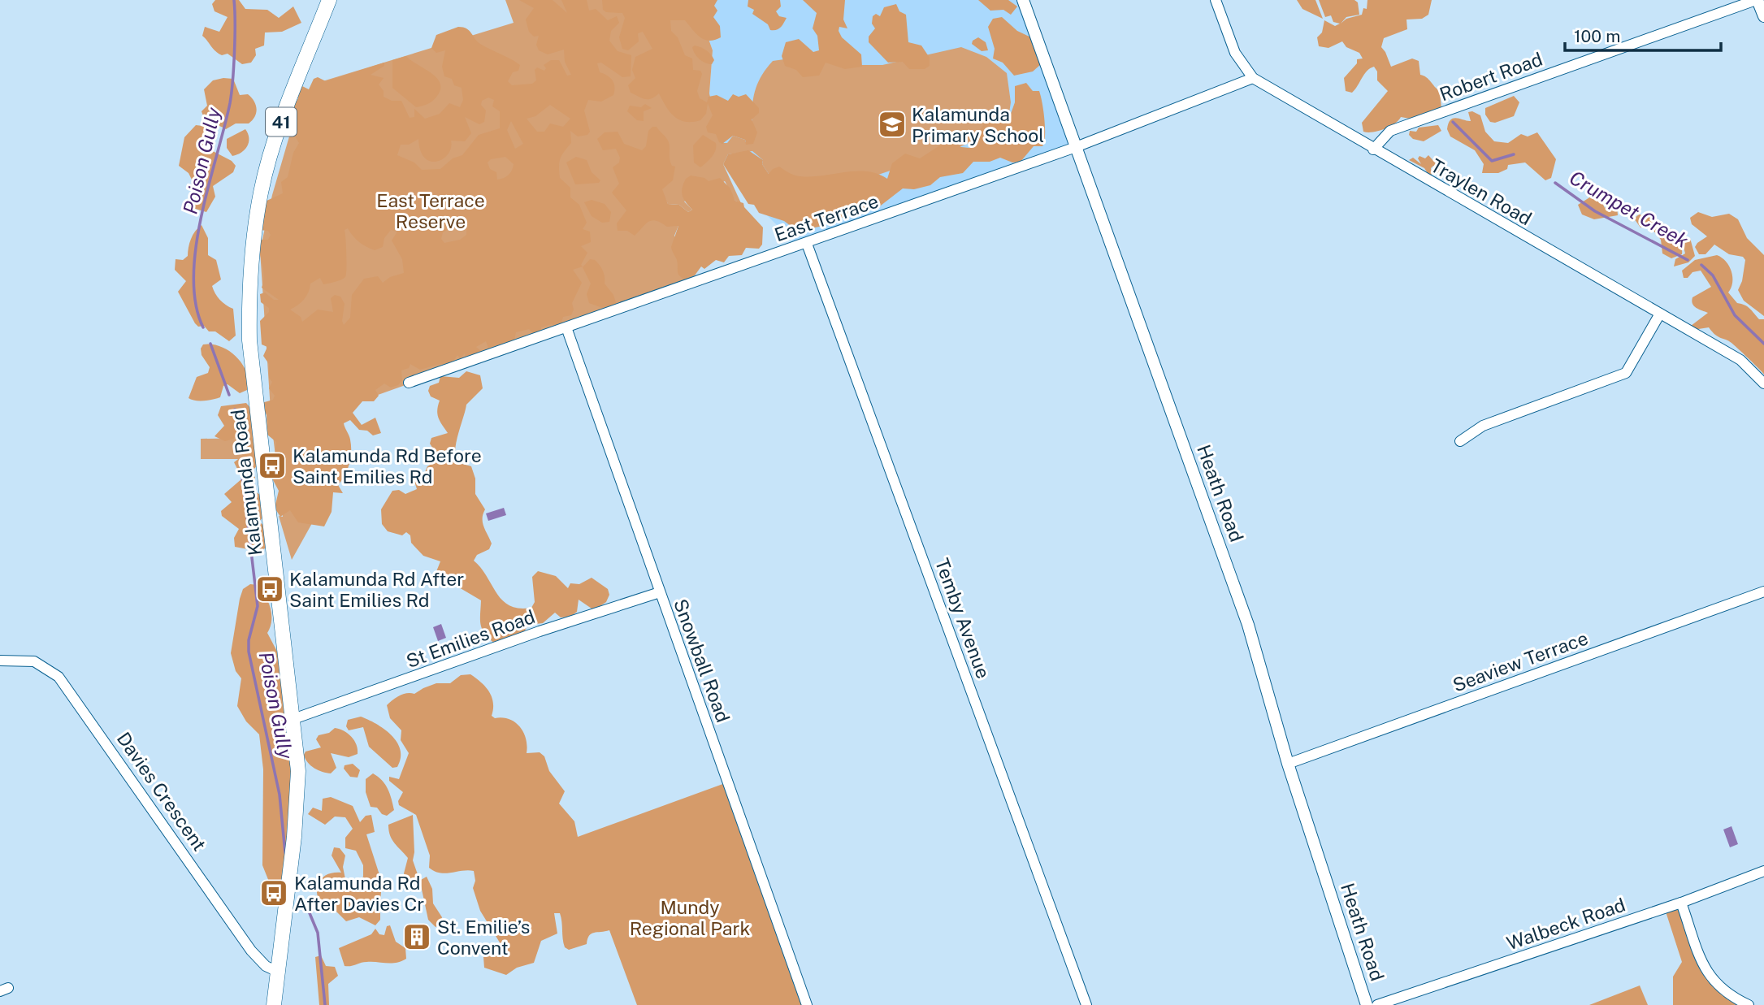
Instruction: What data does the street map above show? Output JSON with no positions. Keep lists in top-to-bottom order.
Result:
{
  "streets": {
    "main road": ["41", "Kalamunda Road"],
    "street": [
      "Robert Road",
      "Traylen Road",
      "East Terrace",
      "Heath Road",
      "Temby Avenue",
      "St Emilies Road",
      "Snowball Road",
      "Seaview Terrace",
      "Davies Crescent",
      "Walbeck Road"
    ]
  },
  "crossings": [
    ["Robert Road", "Traylen Road"],
    ["Traylen Road", "East Terrace"],
    ["East Terrace", "Heath Road"],
    ["East Terrace", "Temby Avenue"],
    ["East Terrace", "Snowball Road"],
    ["Kalamunda Road", "St Emilies Road"],
    ["Kalamunda Road", "Davies Crescent"],
    ["Heath Road", "Seaview Terrace"],
    ["St Emilies Road", "Snowball Road"]
  ],
  "water": ["Poison Gully", "Crumpet Creek"],
  "parks": ["East Terrace Reserve", "Mundy Regional Park"],
  "places": {
    "school or university": ["Kalamunda Primary School"],
    "bus stop": ["Kalamunda Rd Before Saint Emilies Rd", "Kalamunda Rd After Saint Emilies Rd", "Kalamunda Rd After Davies Cr"],
    "building": ["St. Emilie’s Convent"]
  },
  "scale_bar": "100 m"
}
